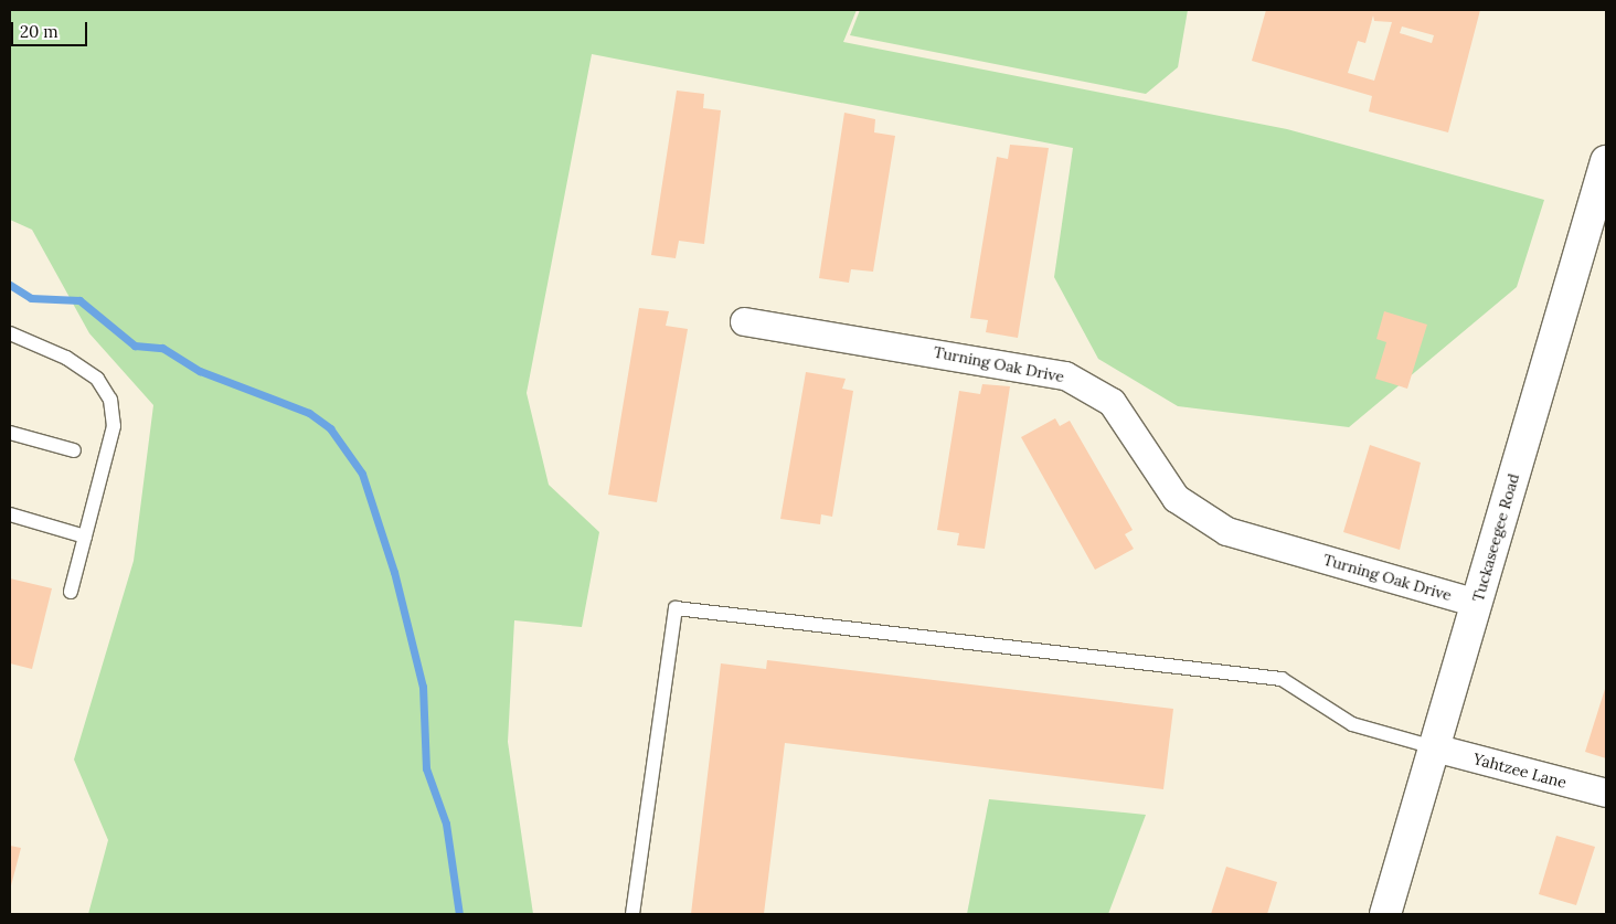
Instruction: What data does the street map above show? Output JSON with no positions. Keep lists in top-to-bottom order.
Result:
{
  "streets": {
    "street": ["Turning Oak Drive", "Tuckaseegee Road", "Yahtzee Lane"]
  },
  "crossings": [
    ["Turning Oak Drive", "Tuckaseegee Road"],
    ["Tuckaseegee Road", "Yahtzee Lane"]
  ],
  "scale_bar": "20 m"
}
